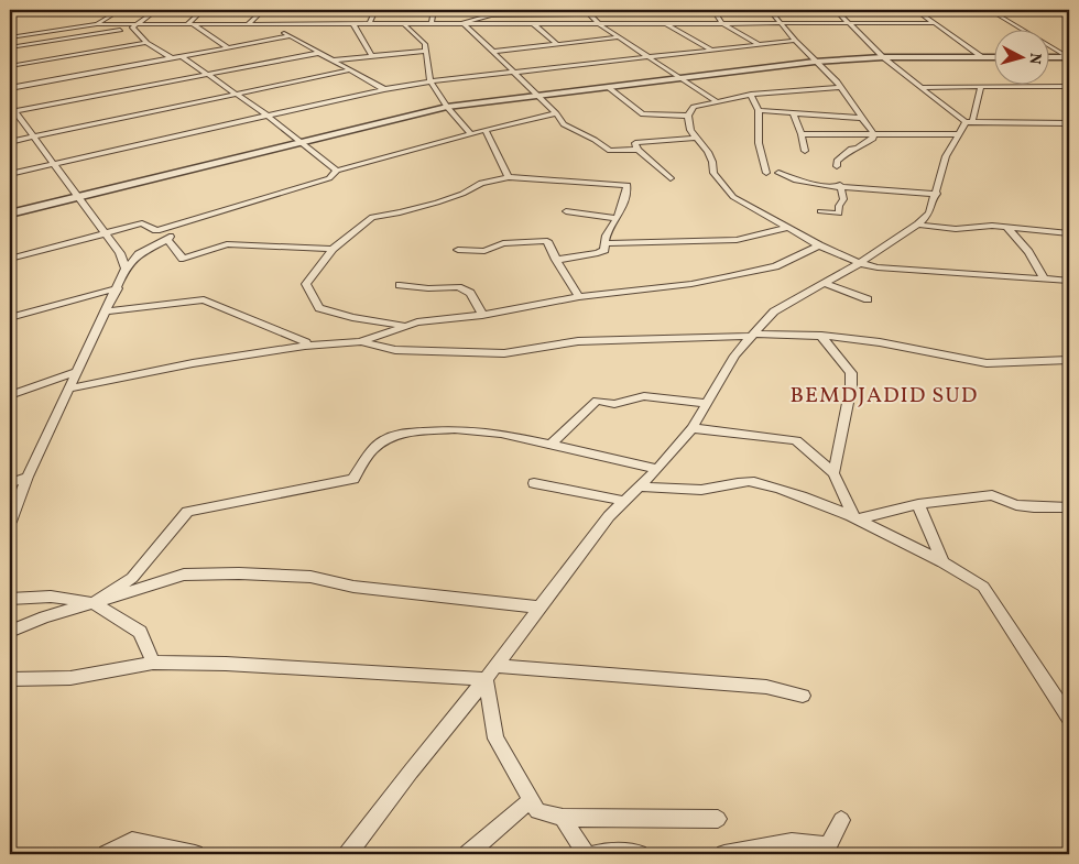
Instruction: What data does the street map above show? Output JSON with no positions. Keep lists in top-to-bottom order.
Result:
{
  "districts": ["BEMDJADID SUD"],
  "north": "right"
}
